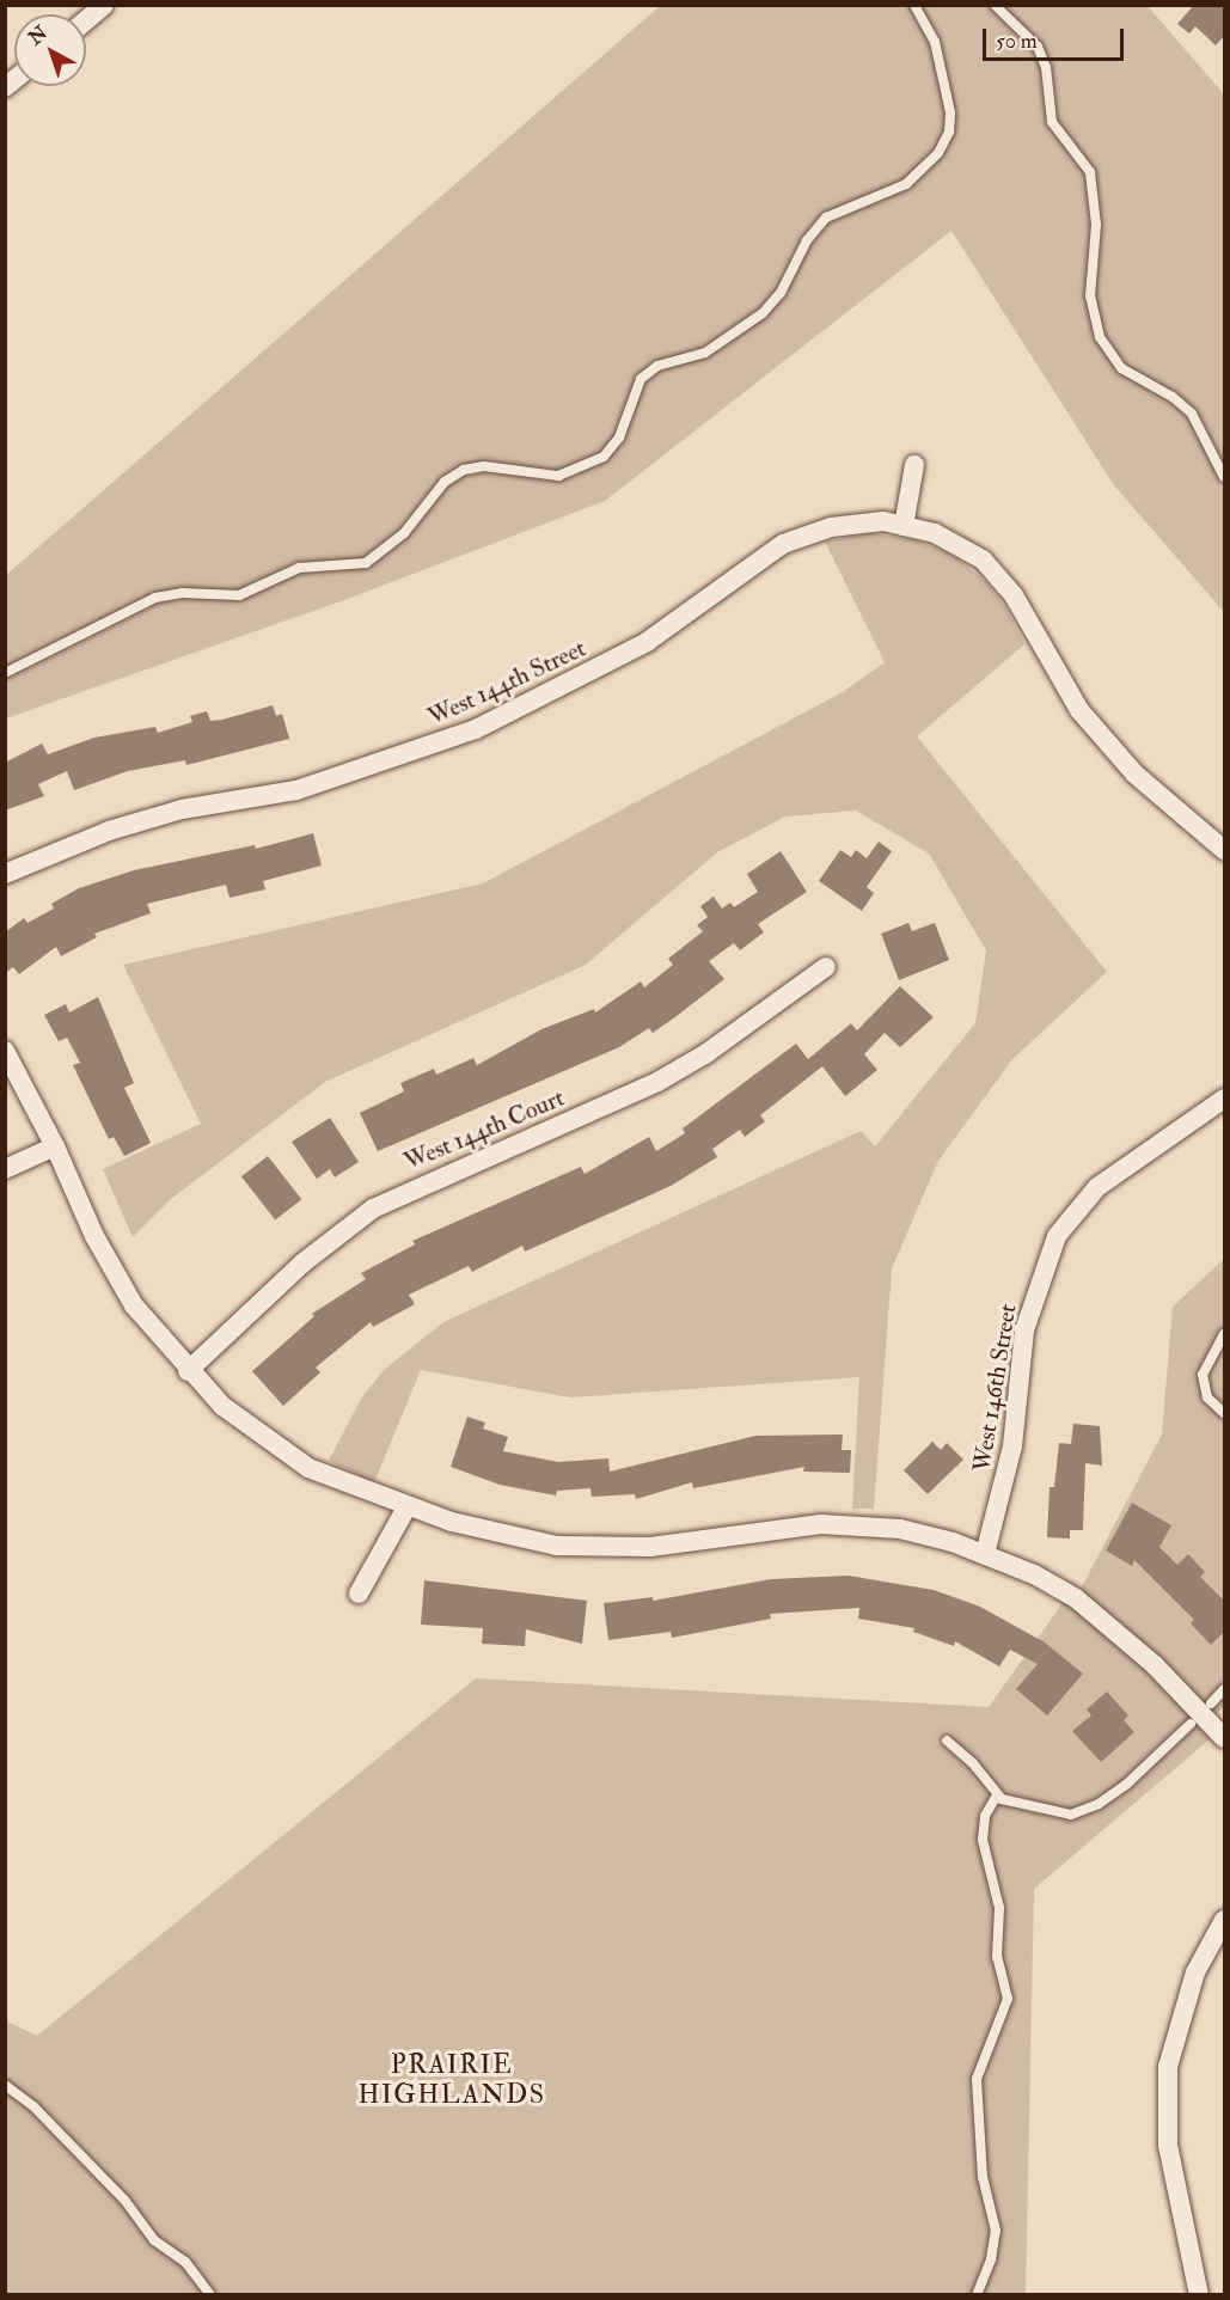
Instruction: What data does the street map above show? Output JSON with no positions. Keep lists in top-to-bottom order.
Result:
{
  "streets": {
    "street": ["West 144th Street", "West 144th Court", "West 146th Street"]
  },
  "districts": ["PRAIRIE HIGHLANDS"],
  "scale_bar": "50 m",
  "north": "top left"
}
